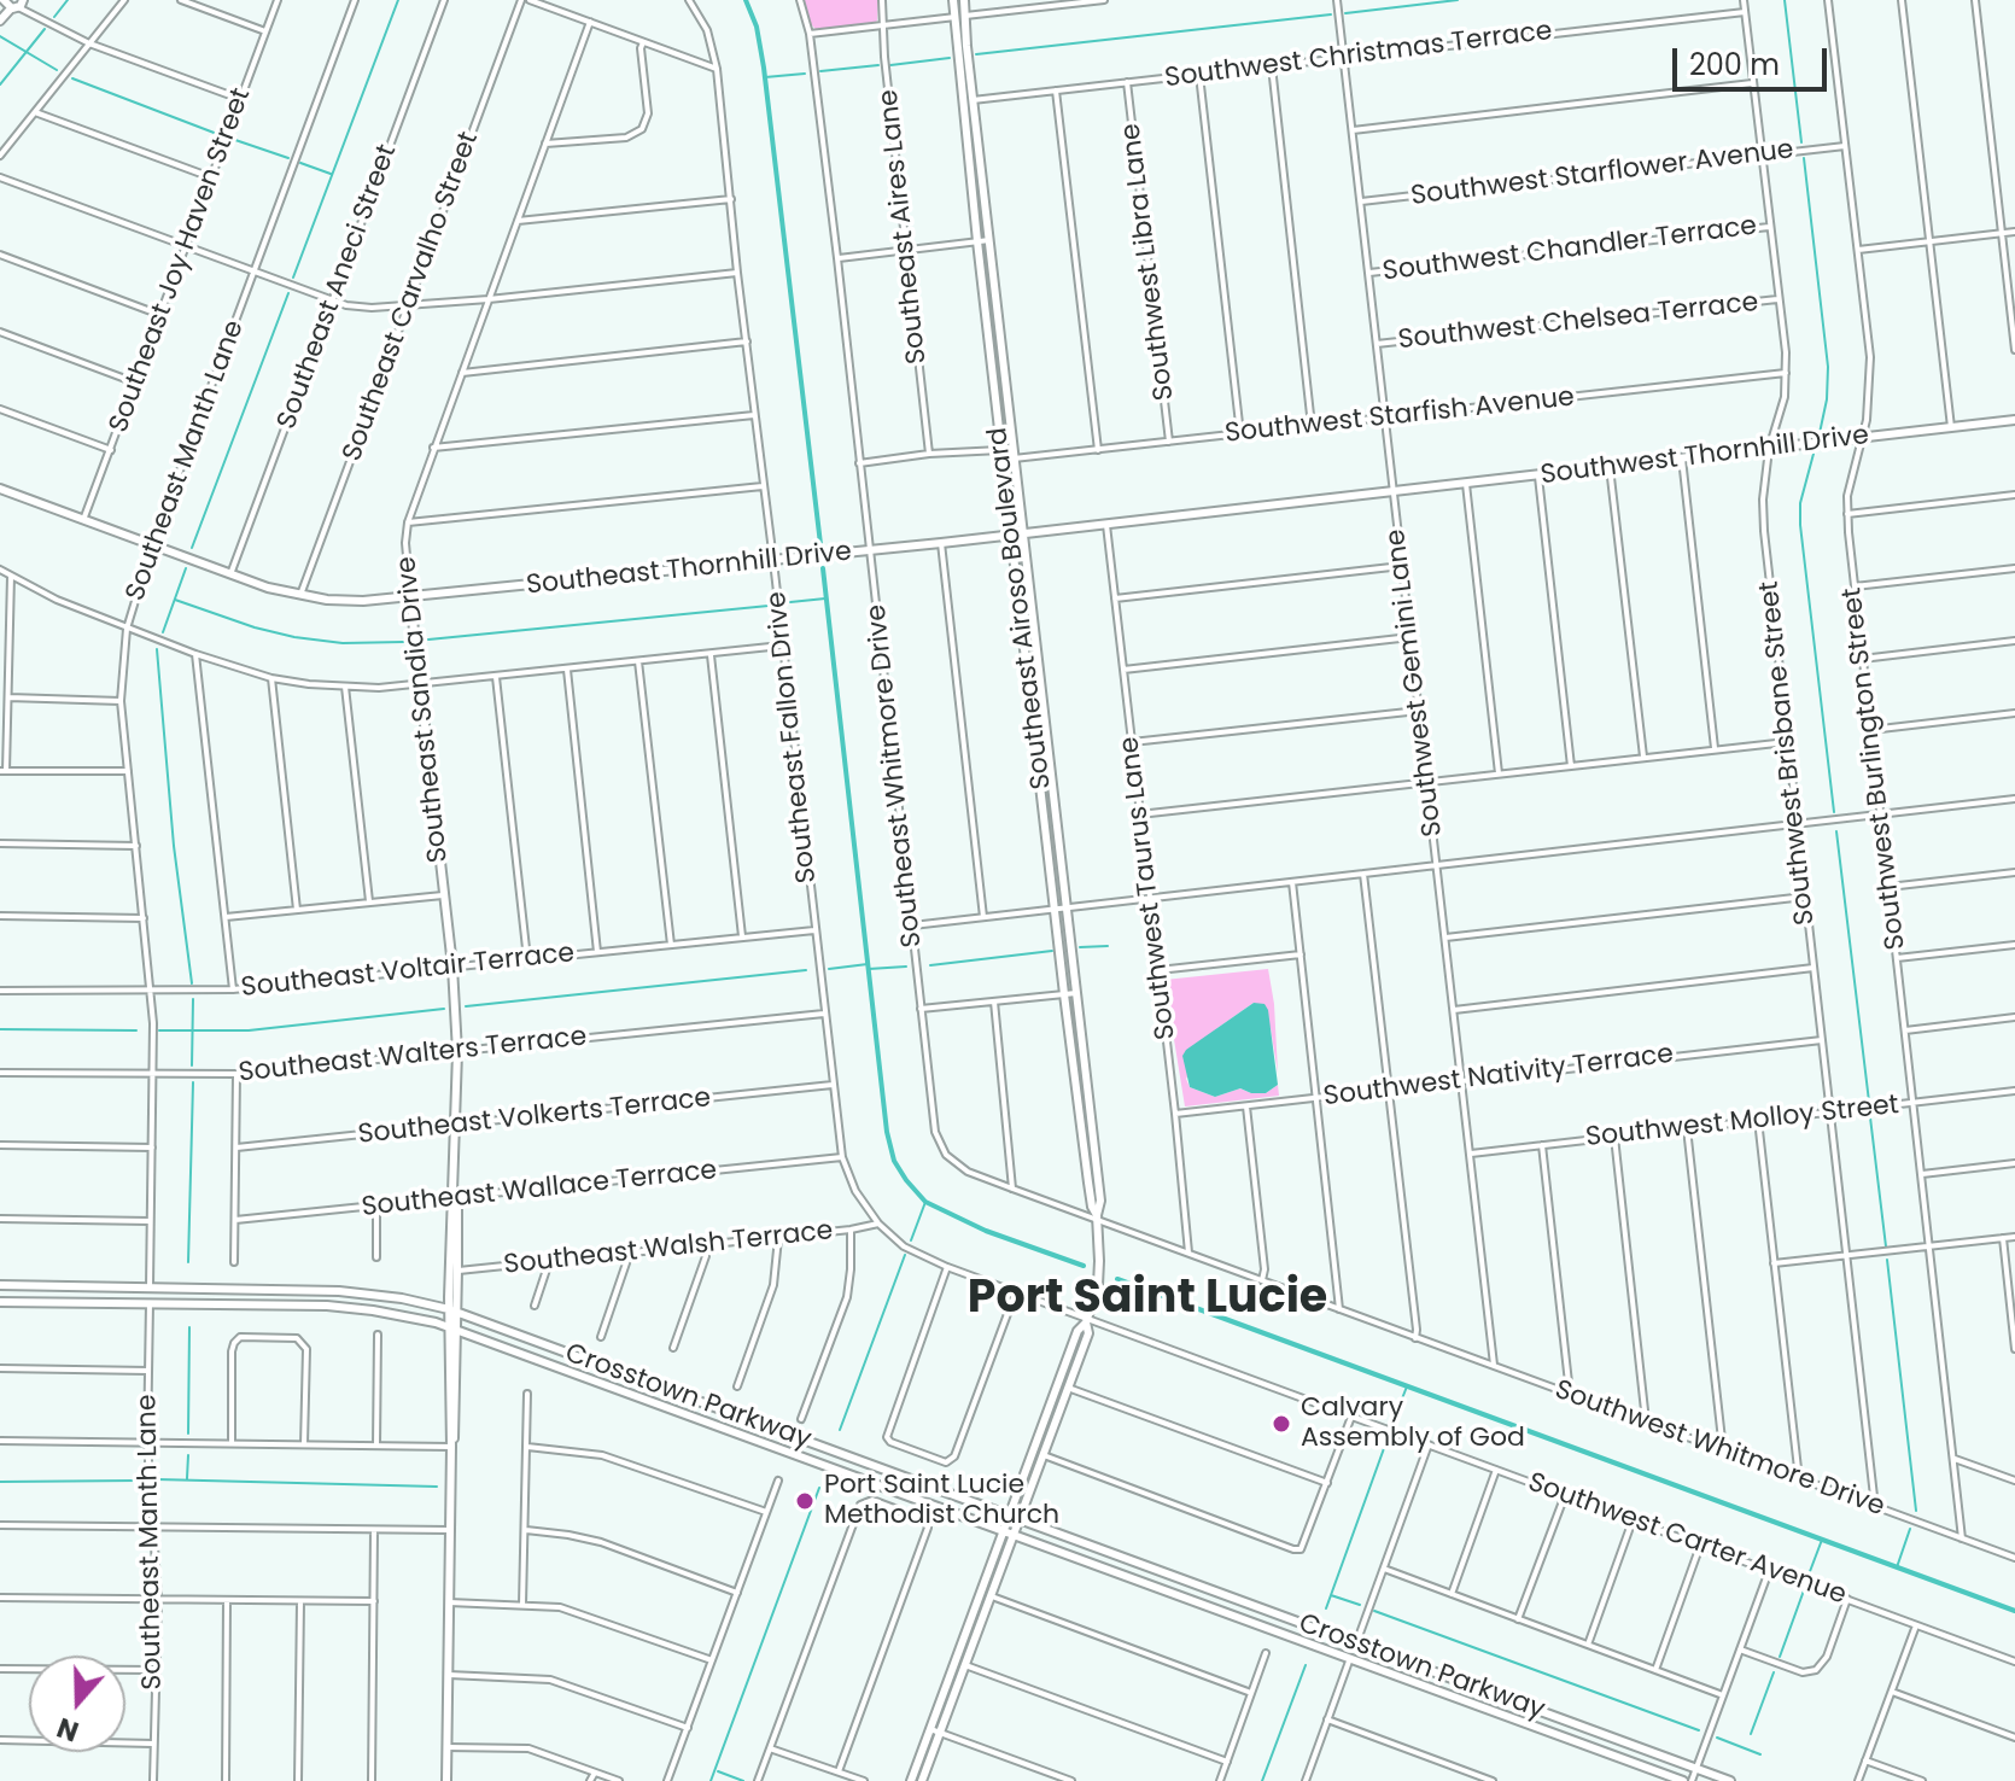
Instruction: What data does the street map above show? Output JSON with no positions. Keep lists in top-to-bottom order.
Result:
{
  "streets": {
    "main road": [
      "Southwest Thornhill Drive",
      "Southeast Thornhill Drive",
      "Southeast Airoso Boulevard",
      "Southeast Sandia Drive",
      "Crosstown Parkway"
    ],
    "street": [
      "Southwest Christmas Terrace",
      "Southwest Starflower Avenue",
      "Southeast Aires Lane",
      "Southwest Chandler Terrace",
      "Southeast Joy Haven Street",
      "Southwest Libra Lane",
      "Southeast Aneci Street",
      "Southeast Carvalho Street",
      "Southwest Chelsea Terrace",
      "Southwest Starfish Avenue",
      "Southeast Manth Lane",
      "Southwest Gemini Lane",
      "Southeast Fallon Drive",
      "Southwest Brisbane Street",
      "Southwest Burlington Street",
      "Southeast Whitmore Drive",
      "Southwest Taurus Lane",
      "Southeast Voltair Terrace",
      "Southeast Walters Terrace",
      "Southwest Nativity Terrace",
      "Southeast Volkerts Terrace",
      "Southwest Molloy Street",
      "Southeast Wallace Terrace",
      "Southeast Walsh Terrace",
      "Southwest Whitmore Drive",
      "Southwest Carter Avenue"
    ]
  },
  "crossings": [
    ["Southwest Christmas Terrace", "Southwest Libra Lane"],
    ["Southwest Christmas Terrace", "Southeast Airoso Boulevard"],
    ["Southwest Christmas Terrace", "Southwest Gemini Lane"],
    ["Southwest Christmas Terrace", "Southwest Brisbane Street"],
    ["Southwest Starflower Avenue", "Southwest Gemini Lane"],
    ["Southwest Starflower Avenue", "Southwest Brisbane Street"],
    ["Southwest Starflower Avenue", "Southwest Burlington Street"],
    ["Southwest Chandler Terrace", "Southwest Gemini Lane"],
    ["Southwest Chandler Terrace", "Southwest Brisbane Street"],
    ["Southeast Joy Haven Street", "Southeast Thornhill Drive"],
    ["Southwest Libra Lane", "Southwest Starfish Avenue"],
    ["Southeast Aneci Street", "Southeast Thornhill Drive"],
    ["Southeast Carvalho Street", "Southeast Thornhill Drive"],
    ["Southwest Chelsea Terrace", "Southwest Gemini Lane"],
    ["Southwest Chelsea Terrace", "Southwest Brisbane Street"],
    ["Southwest Starfish Avenue", "Southeast Airoso Boulevard"],
    ["Southwest Starfish Avenue", "Southwest Gemini Lane"],
    ["Southwest Starfish Avenue", "Southwest Brisbane Street"],
    ["Southwest Thornhill Drive", "Southeast Thornhill Drive"],
    ["Southwest Thornhill Drive", "Southwest Gemini Lane"],
    ["Southwest Thornhill Drive", "Southwest Brisbane Street"],
    ["Southwest Thornhill Drive", "Southwest Burlington Street"],
    ["Southeast Manth Lane", "Southeast Thornhill Drive"],
    ["Southeast Manth Lane", "Southeast Voltair Terrace"],
    ["Southeast Manth Lane", "Southeast Walters Terrace"],
    ["Southeast Manth Lane", "Crosstown Parkway"],
    ["Southeast Thornhill Drive", "Southeast Airoso Boulevard"],
    ["Southeast Thornhill Drive", "Southwest Gemini Lane"],
    ["Southeast Thornhill Drive", "Southeast Sandia Drive"],
    ["Southeast Thornhill Drive", "Southeast Fallon Drive"],
    ["Southeast Thornhill Drive", "Southeast Whitmore Drive"],
    ["Southeast Thornhill Drive", "Southwest Taurus Lane"],
    ["Southeast Airoso Boulevard", "Southeast Whitmore Drive"],
    ["Southeast Airoso Boulevard", "Crosstown Parkway"],
    ["Southeast Airoso Boulevard", "Southwest Whitmore Drive"],
    ["Southeast Airoso Boulevard", "Southwest Carter Avenue"],
    ["Southwest Gemini Lane", "Southwest Nativity Terrace"],
    ["Southwest Gemini Lane", "Southwest Molloy Street"],
    ["Southwest Gemini Lane", "Southwest Whitmore Drive"],
    ["Southeast Sandia Drive", "Southeast Voltair Terrace"],
    ["Southeast Sandia Drive", "Southeast Walters Terrace"],
    ["Southeast Sandia Drive", "Southeast Volkerts Terrace"],
    ["Southeast Sandia Drive", "Southeast Wallace Terrace"],
    ["Southeast Sandia Drive", "Southeast Walsh Terrace"],
    ["Southeast Sandia Drive", "Crosstown Parkway"],
    ["Southeast Fallon Drive", "Southeast Voltair Terrace"],
    ["Southeast Fallon Drive", "Southeast Walters Terrace"],
    ["Southeast Fallon Drive", "Southeast Volkerts Terrace"],
    ["Southeast Fallon Drive", "Southeast Wallace Terrace"],
    ["Southeast Fallon Drive", "Southeast Walsh Terrace"],
    ["Southeast Fallon Drive", "Southwest Carter Avenue"],
    ["Southwest Brisbane Street", "Southwest Nativity Terrace"],
    ["Southwest Brisbane Street", "Southwest Molloy Street"],
    ["Southwest Brisbane Street", "Southwest Whitmore Drive"],
    ["Southwest Burlington Street", "Southwest Molloy Street"],
    ["Southwest Burlington Street", "Southwest Whitmore Drive"],
    ["Southeast Whitmore Drive", "Southwest Whitmore Drive"],
    ["Southwest Taurus Lane", "Southwest Nativity Terrace"],
    ["Southwest Taurus Lane", "Southwest Whitmore Drive"],
    ["Southeast Walsh Terrace", "Southwest Carter Avenue"]
  ],
  "districts": ["Port Saint Lucie"],
  "places": ["Calvary Assembly of God", "Port Saint Lucie Methodist Church"],
  "scale_bar": "200 m",
  "north": "bottom"
}
